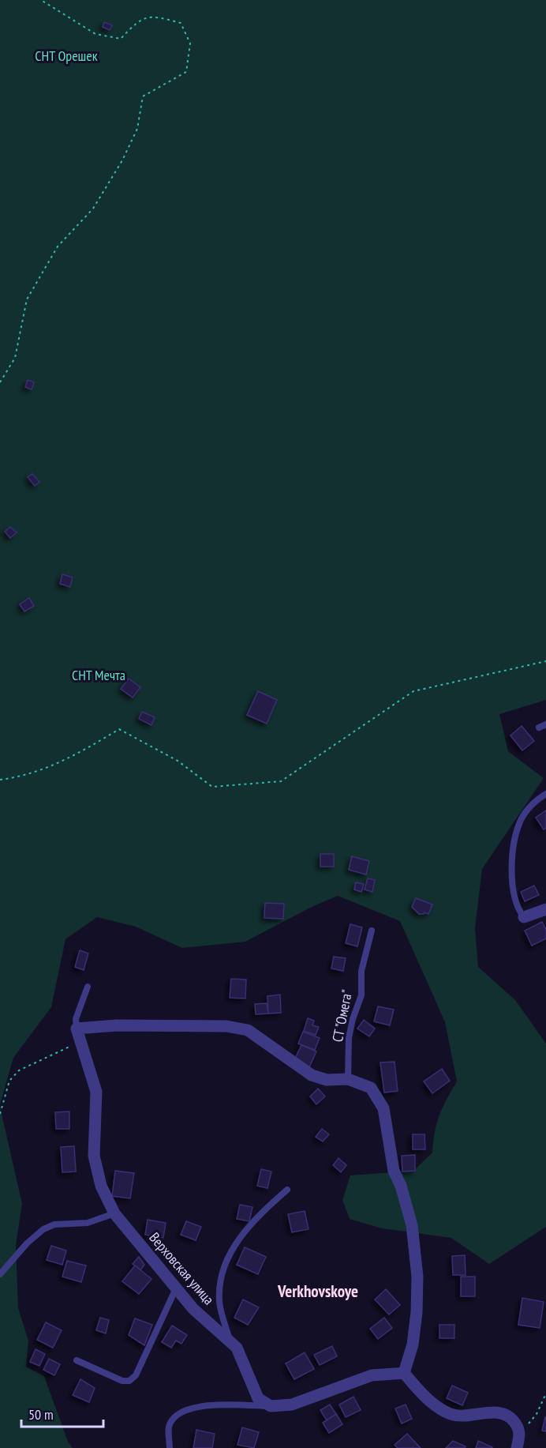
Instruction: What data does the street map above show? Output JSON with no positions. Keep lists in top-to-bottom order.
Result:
{
  "streets": {
    "street": ["Верховская улица"],
    "lane": ["СТ \"Омега\""]
  },
  "districts": ["Verkhovskoye"],
  "parks": ["СНТ Орешек", "СНТ Мечта"],
  "scale_bar": "50 m"
}
